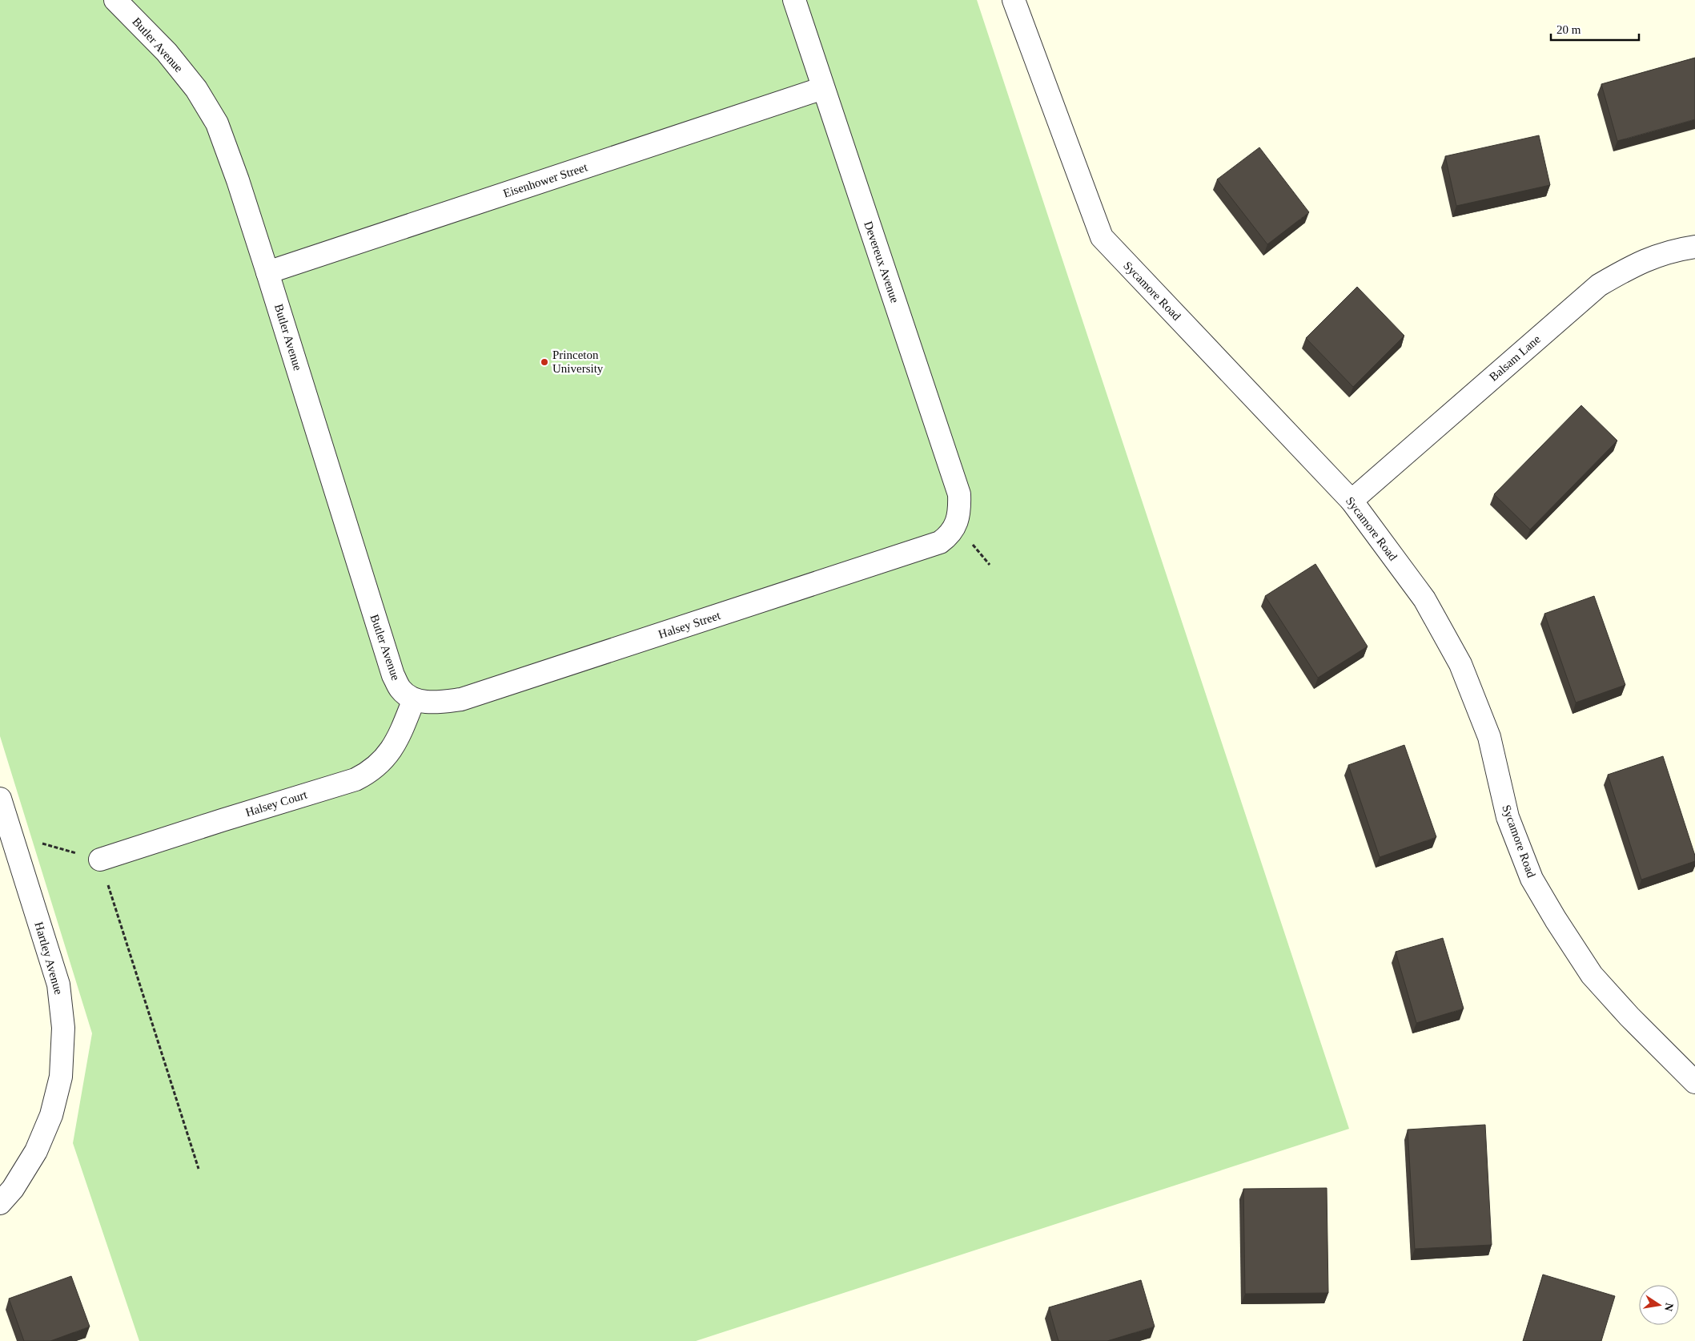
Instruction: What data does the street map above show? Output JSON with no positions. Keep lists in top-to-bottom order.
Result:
{
  "streets": {
    "street": [
      "Butler Avenue",
      "Eisenhower Street",
      "Devereux Avenue",
      "Sycamore Road",
      "Balsam Lane",
      "Halsey Street",
      "Halsey Court",
      "Hartley Avenue"
    ]
  },
  "crossings": [
    ["Butler Avenue", "Eisenhower Street"],
    ["Butler Avenue", "Halsey Street"],
    ["Butler Avenue", "Halsey Court"],
    ["Eisenhower Street", "Devereux Avenue"],
    ["Devereux Avenue", "Halsey Street"],
    ["Sycamore Road", "Balsam Lane"],
    ["Halsey Street", "Halsey Court"]
  ],
  "places": ["Princeton University"],
  "scale_bar": "20 m",
  "north": "right"
}
